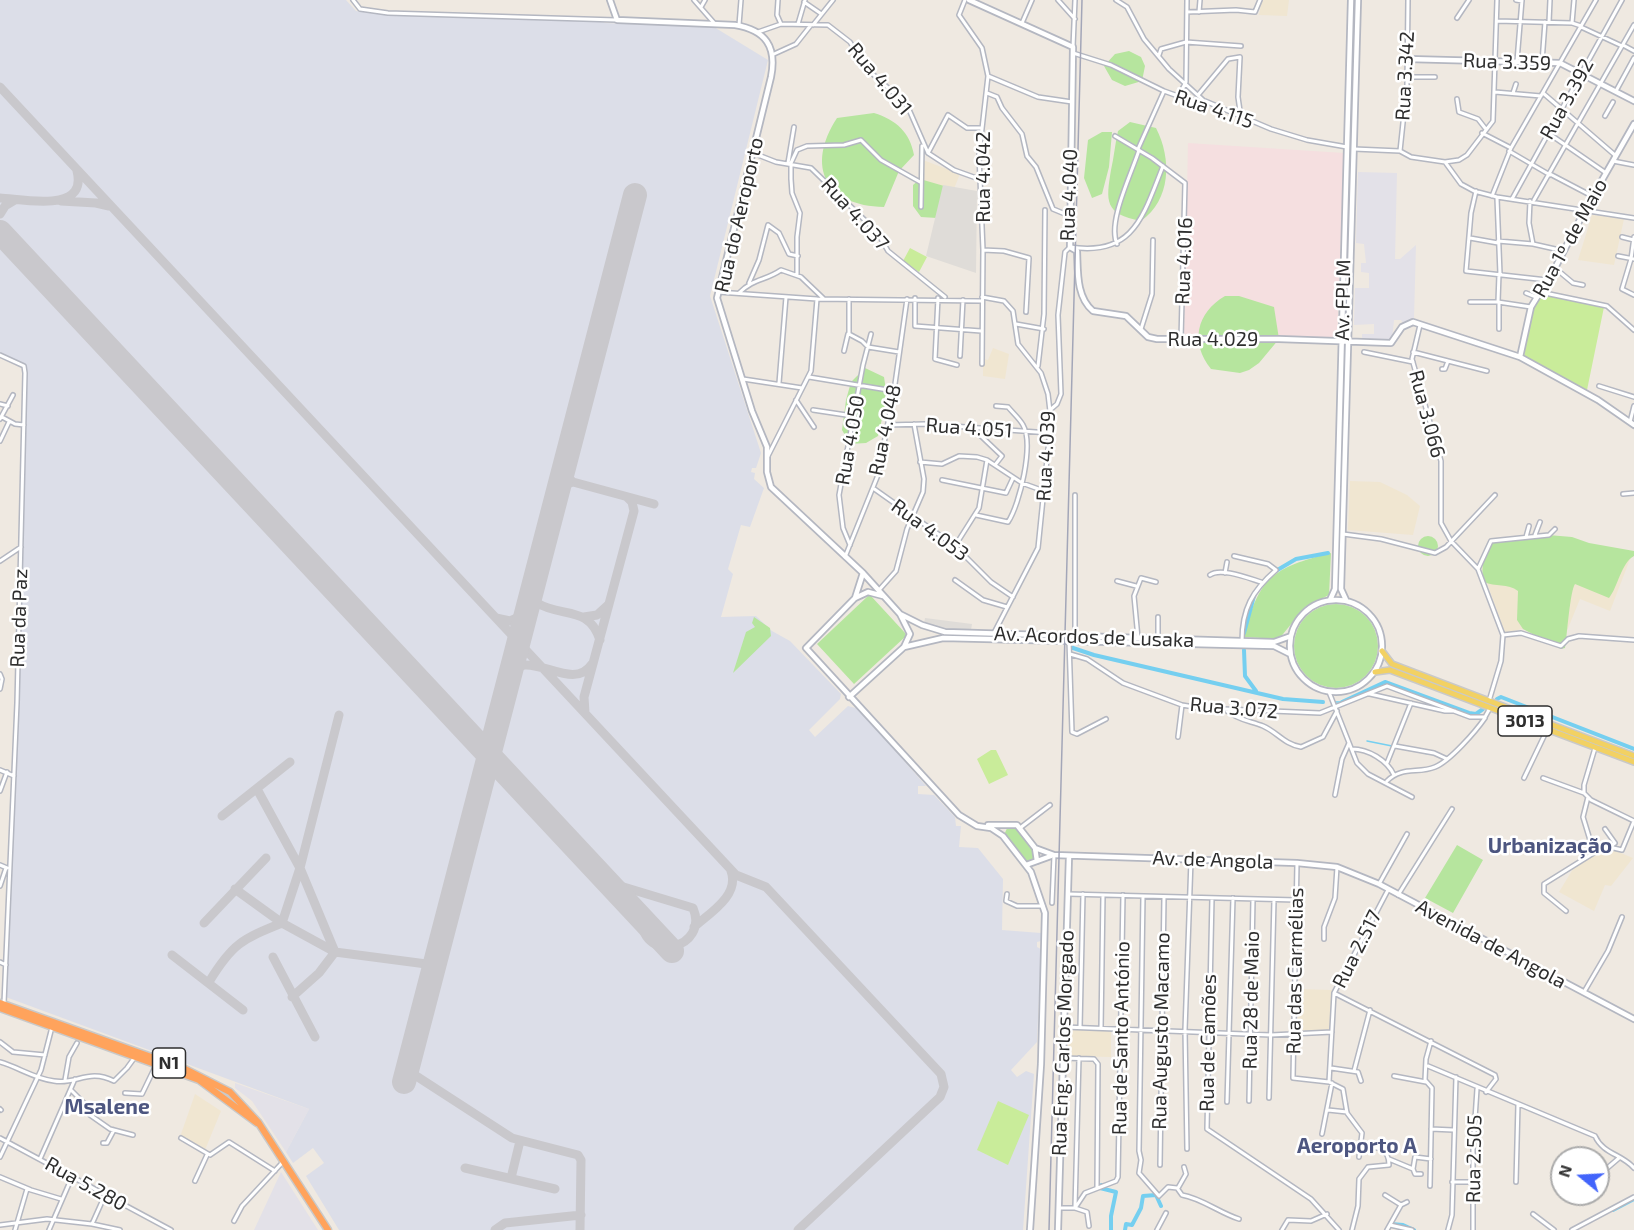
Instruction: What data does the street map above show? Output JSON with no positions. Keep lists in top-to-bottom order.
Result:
{
  "streets": {
    "highway": ["N1"],
    "main road": [
      "Rua 3.359",
      "Rua 4.040",
      "Rua do Aeroporto",
      "Rua 1º de Maio",
      "Av. FPLM",
      "Rua 4.029",
      "Av. Acordos de Lusaka",
      "3013",
      "Av. de Angola",
      "Avenida de Angola",
      "Rua Eng. Carlos Morgado"
    ],
    "street": [
      "Rua 3.342",
      "Rua 4.031",
      "Rua 3.392",
      "Rua 4.115",
      "Rua 4.042",
      "Rua 4.037",
      "Rua 4.016",
      "Rua 3.066",
      "Rua 4.051",
      "Rua 4.048",
      "Rua 4.050",
      "Rua 4.039",
      "Rua 4.053",
      "Rua da Paz",
      "Rua 3.072",
      "Rua 2.517",
      "Rua das Carmélias",
      "Rua 28 de Maio",
      "Rua Augusto Macamo",
      "Rua de Santo António",
      "Rua de Camões",
      "Rua 2.505",
      "Rua 5.280"
    ]
  },
  "crossings": [
    ["Rua 3.359", "Rua 3.342"],
    ["Rua 3.359", "Rua 3.392"],
    ["Rua 4.031", "Rua 4.042"],
    ["Rua 4.115", "Rua 4.040"],
    ["Rua 4.115", "Av. FPLM"],
    ["Rua 4.042", "Rua 4.039"],
    ["Rua 4.040", "Rua 4.029"],
    ["Rua 4.040", "Rua 4.039"],
    ["Rua 4.037", "Rua do Aeroporto"],
    ["Rua 4.037", "Rua 4.039"],
    ["Rua do Aeroporto", "Rua 4.048"],
    ["Rua do Aeroporto", "Rua 4.039"],
    ["Rua do Aeroporto", "Av. Acordos de Lusaka"],
    ["Rua 4.016", "Rua 4.029"],
    ["Av. FPLM", "Rua 4.029"],
    ["Av. FPLM", "Av. Acordos de Lusaka"],
    ["Rua 4.029", "Rua 3.066"],
    ["Rua 3.066", "3013"],
    ["Rua 4.051", "Rua 4.048"],
    ["Rua 4.051", "Rua 4.039"],
    ["Rua 4.048", "Rua 4.050"],
    ["Rua 4.048", "Rua 4.039"],
    ["Rua 4.048", "Rua 4.053"],
    ["Rua 4.039", "Rua 4.053"],
    ["Rua 4.039", "Av. Acordos de Lusaka"],
    ["Rua da Paz", "N1"],
    ["Av. de Angola", "Avenida de Angola"],
    ["Av. de Angola", "Rua das Carmélias"],
    ["Av. de Angola", "Rua Eng. Carlos Morgado"],
    ["Avenida de Angola", "Rua 2.517"],
    ["Rua 2.517", "Rua das Carmélias"]
  ],
  "districts": ["Urbanização", "Msalene", "Aeroporto A"],
  "north": "left"
}
